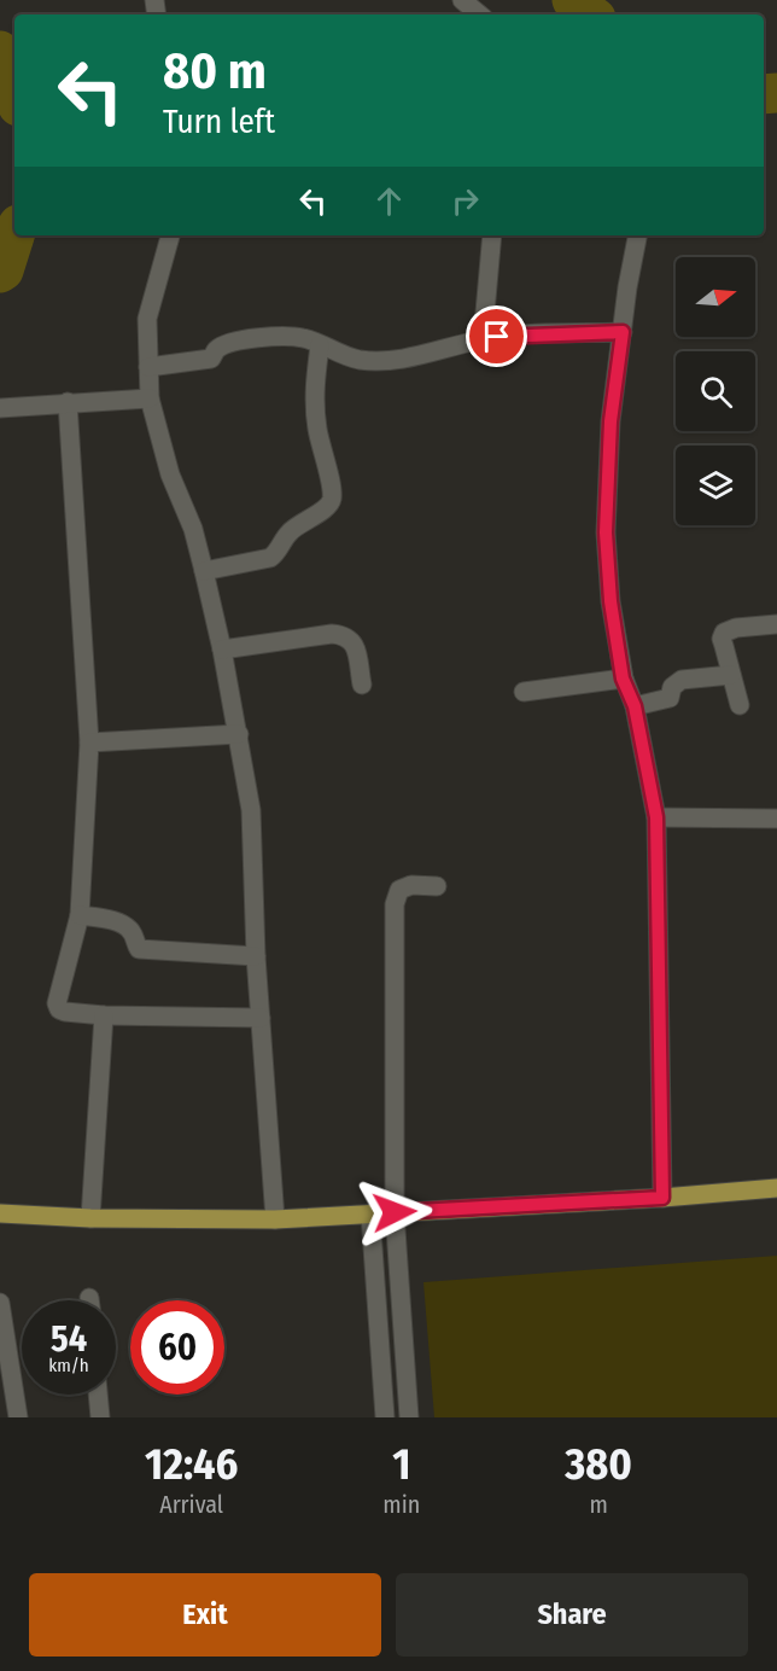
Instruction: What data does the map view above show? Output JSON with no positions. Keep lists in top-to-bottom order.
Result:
{
  "north": "right",
  "page": {
    "turn": ["80 m", "Turn left"],
    "speed": "54 km/h",
    "limit": "60",
    "eta": [
      "12:46",
      "Arrival",
      "1",
      "min",
      "380",
      "m"
    ],
    "buttons": ["Exit", "Share"]
  }
}
